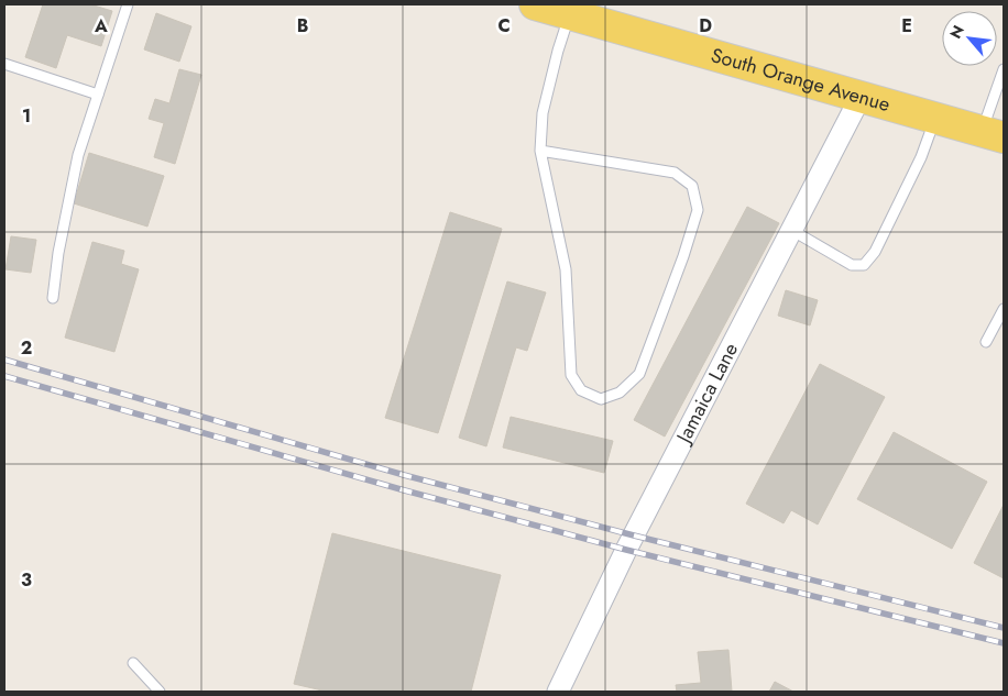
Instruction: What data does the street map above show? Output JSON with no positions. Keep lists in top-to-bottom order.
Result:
{
  "streets": {
    "main road": ["South Orange Avenue"],
    "street": ["Jamaica Lane"]
  },
  "crossings": [
    ["South Orange Avenue", "Jamaica Lane"]
  ],
  "north": "top left",
  "grid": {
    "columns": [
      "A",
      "B",
      "C",
      "D",
      "E"
    ],
    "rows": ["1", "2", "3"]
  }
}
